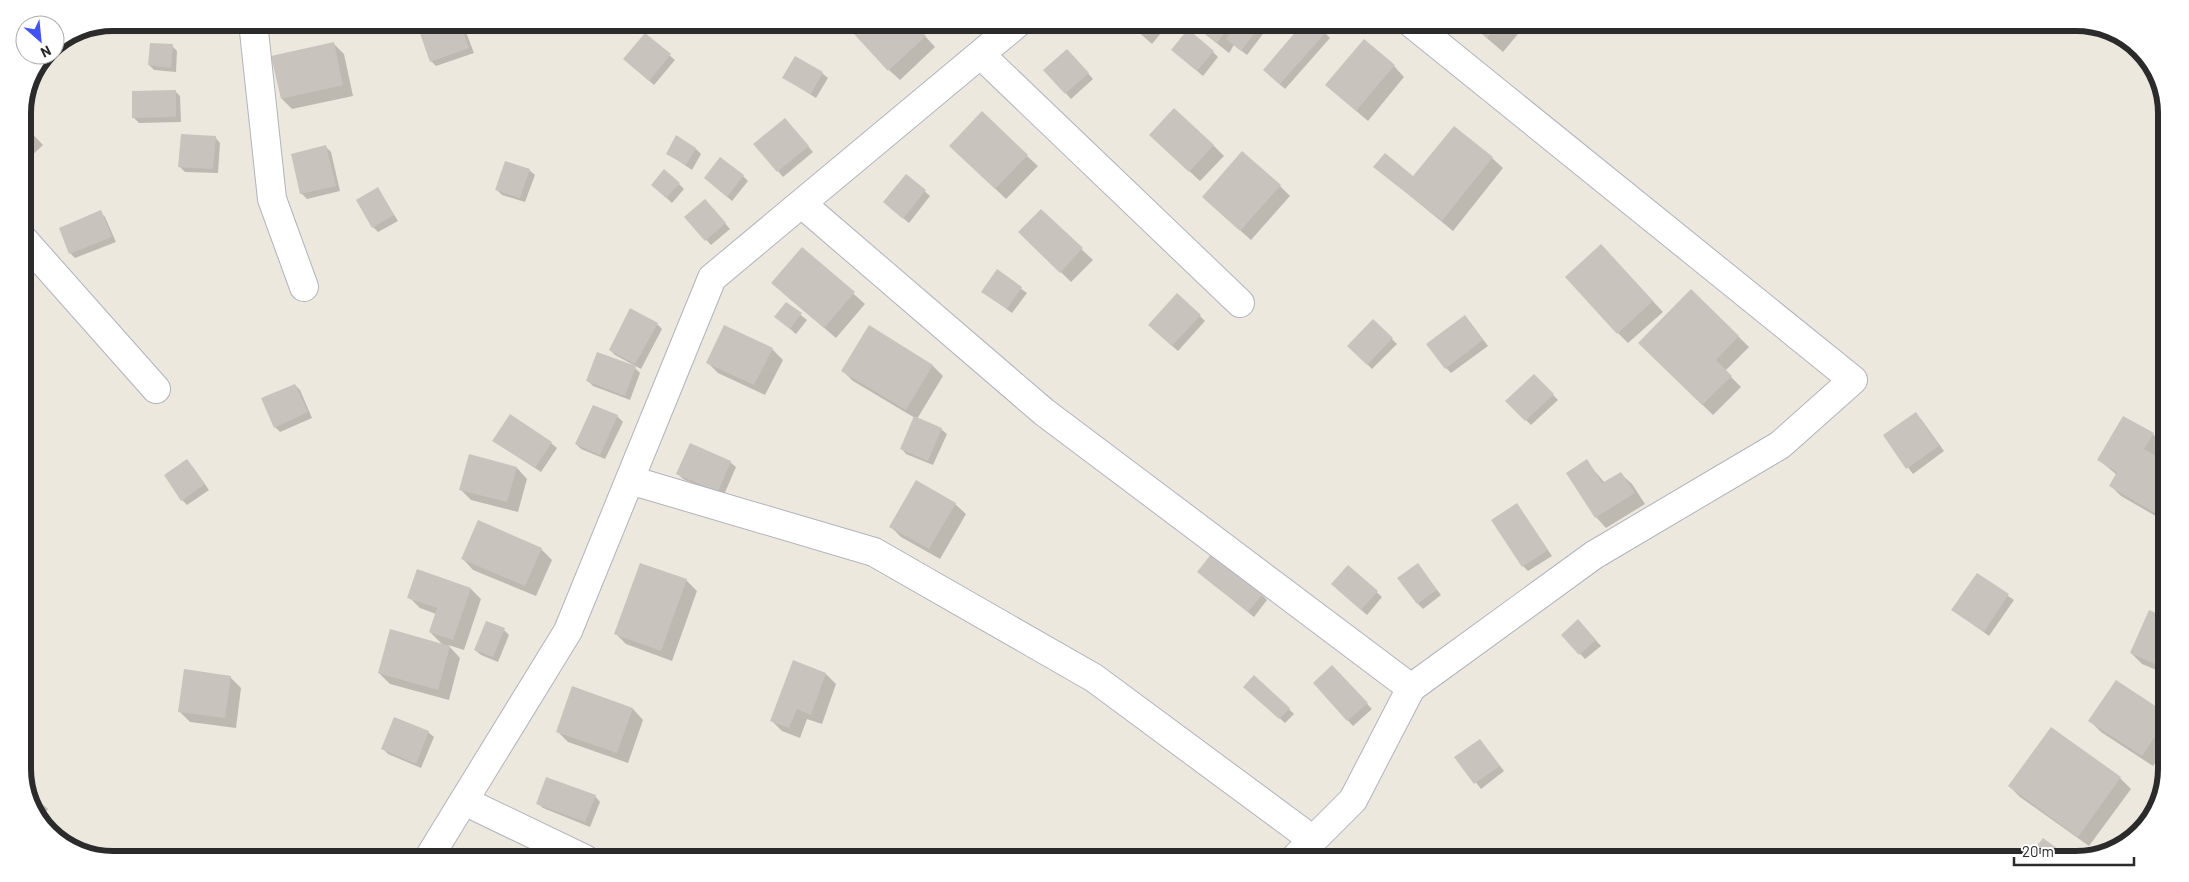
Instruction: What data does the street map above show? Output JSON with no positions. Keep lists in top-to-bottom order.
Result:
{
  "scale_bar": "20 m",
  "north": "bottom right"
}
